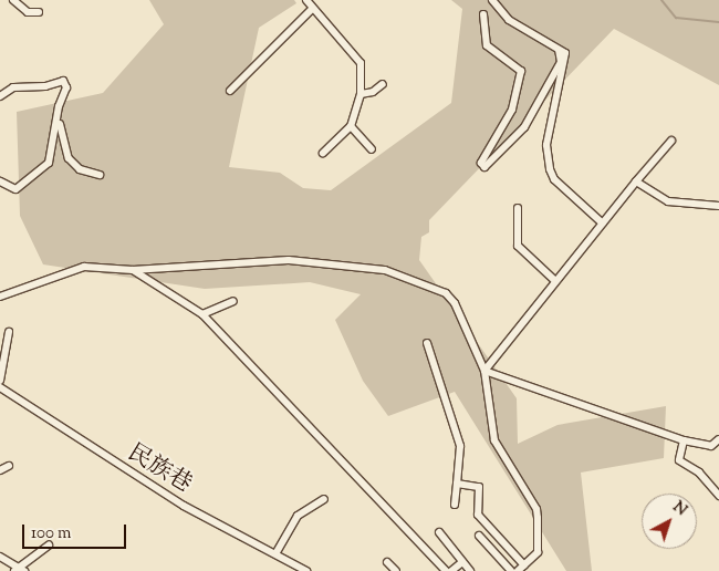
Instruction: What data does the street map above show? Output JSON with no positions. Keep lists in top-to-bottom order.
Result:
{
  "streets": {
    "street": ["民族巷"]
  },
  "scale_bar": "100 m",
  "north": "top right"
}
